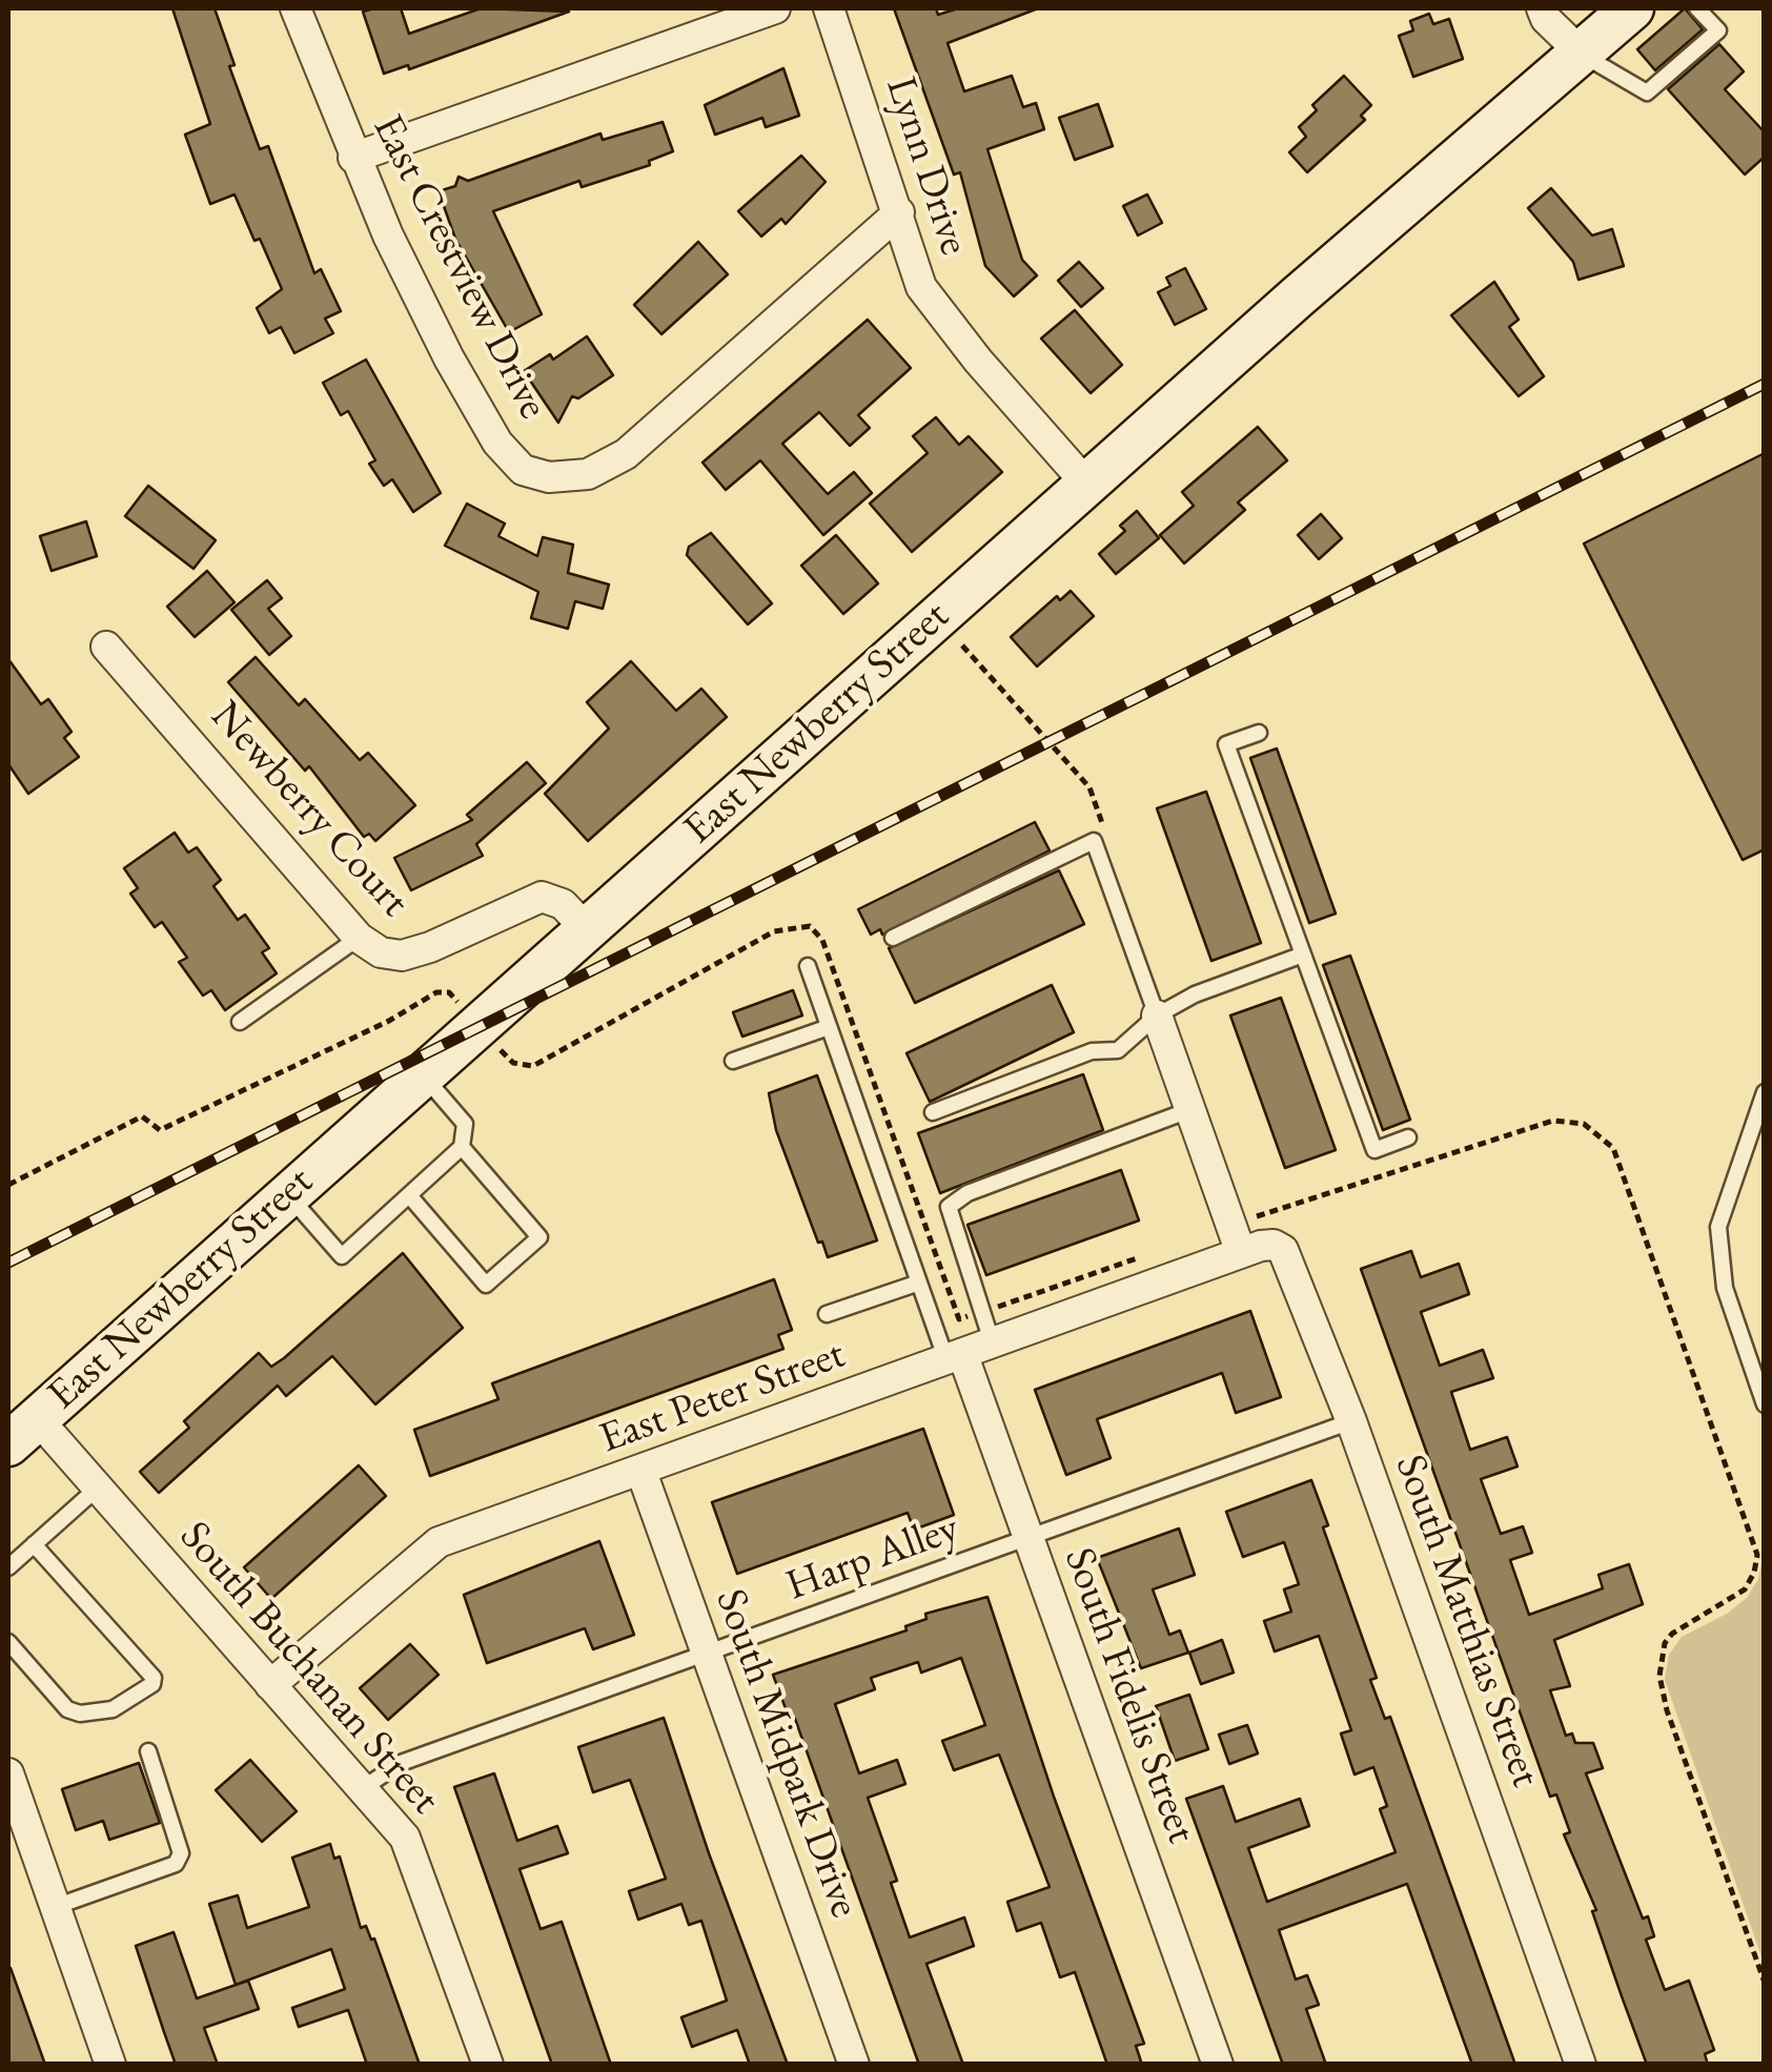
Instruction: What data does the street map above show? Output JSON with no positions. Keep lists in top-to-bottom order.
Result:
{
  "streets": {
    "main road": ["East Newberry Street"],
    "street": [
      "Lynn Drive",
      "East Crestview Drive",
      "Newberry Court",
      "East Peter Street",
      "South Matthias Street",
      "South Buchanan Street",
      "South Fidelis Street",
      "South Midpark Drive"
    ],
    "lane": ["Harp Alley"]
  },
  "crossings": [
    ["Lynn Drive", "East Crestview Drive"],
    ["Lynn Drive", "East Newberry Street"],
    ["East Newberry Street", "Newberry Court"],
    ["East Newberry Street", "South Buchanan Street"],
    ["East Peter Street", "South Matthias Street"],
    ["East Peter Street", "South Buchanan Street"],
    ["East Peter Street", "South Fidelis Street"],
    ["East Peter Street", "South Midpark Drive"],
    ["Harp Alley", "South Matthias Street"],
    ["Harp Alley", "South Buchanan Street"],
    ["Harp Alley", "South Fidelis Street"],
    ["Harp Alley", "South Midpark Drive"]
  ]
}
